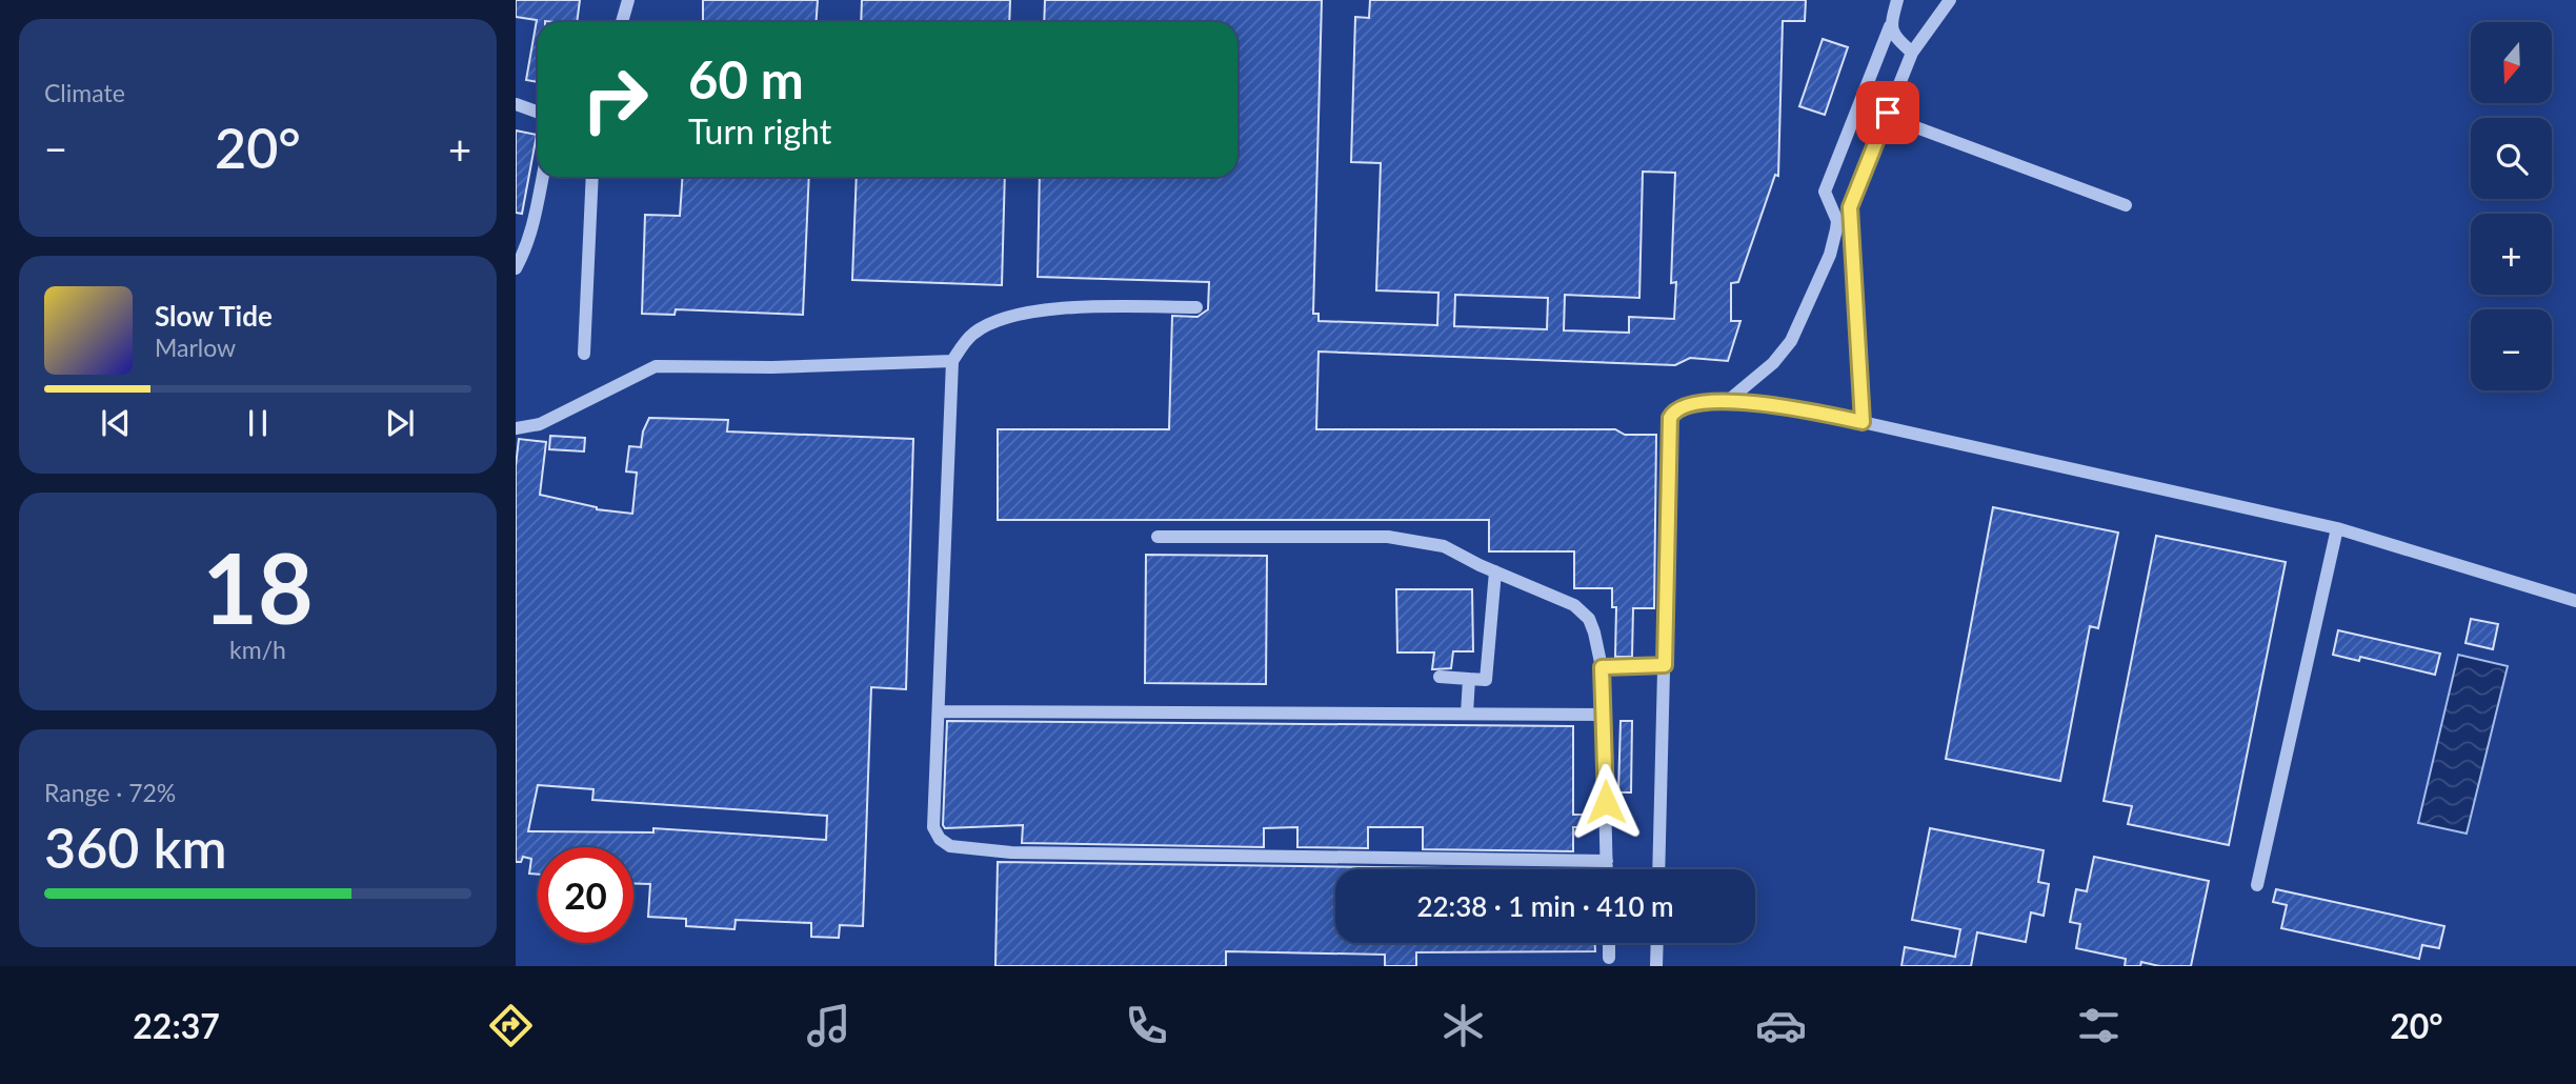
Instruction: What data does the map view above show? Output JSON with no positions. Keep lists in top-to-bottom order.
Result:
{
  "north": "bottom",
  "page": {
    "tile": [
      "Climate",
      ["18", "km/h"],
      ["Range · 72%", "360 km"]
    ],
    "map_buttons": ["+", "−"],
    "turn": ["60 m", "Turn right"],
    "heat": ["−", "20°", "+"],
    "song": ["Slow Tide", "Marlow"],
    "limit": "20",
    "trip": "22:38 · 1 min · 410 m",
    "tabs": ["22:37", "20°"]
  }
}
